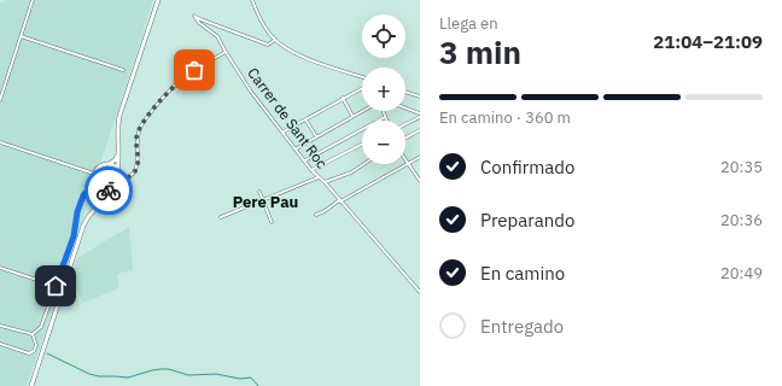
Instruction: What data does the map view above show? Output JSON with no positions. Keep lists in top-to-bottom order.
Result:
{
  "streets": {
    "street": ["Carrer de Sant Roc"]
  },
  "districts": ["Pere Pau"],
  "page": {
    "heading": ["3 min", "Llega en", "21:04–21:09"],
    "map_buttons": ["+", "−"],
    "bar": "En camino · 360 m",
    "list": [
      ["Confirmado", "20:35"],
      ["Preparando", "20:36"],
      ["En camino", "20:49"],
      "Entregado"
    ]
  }
}
